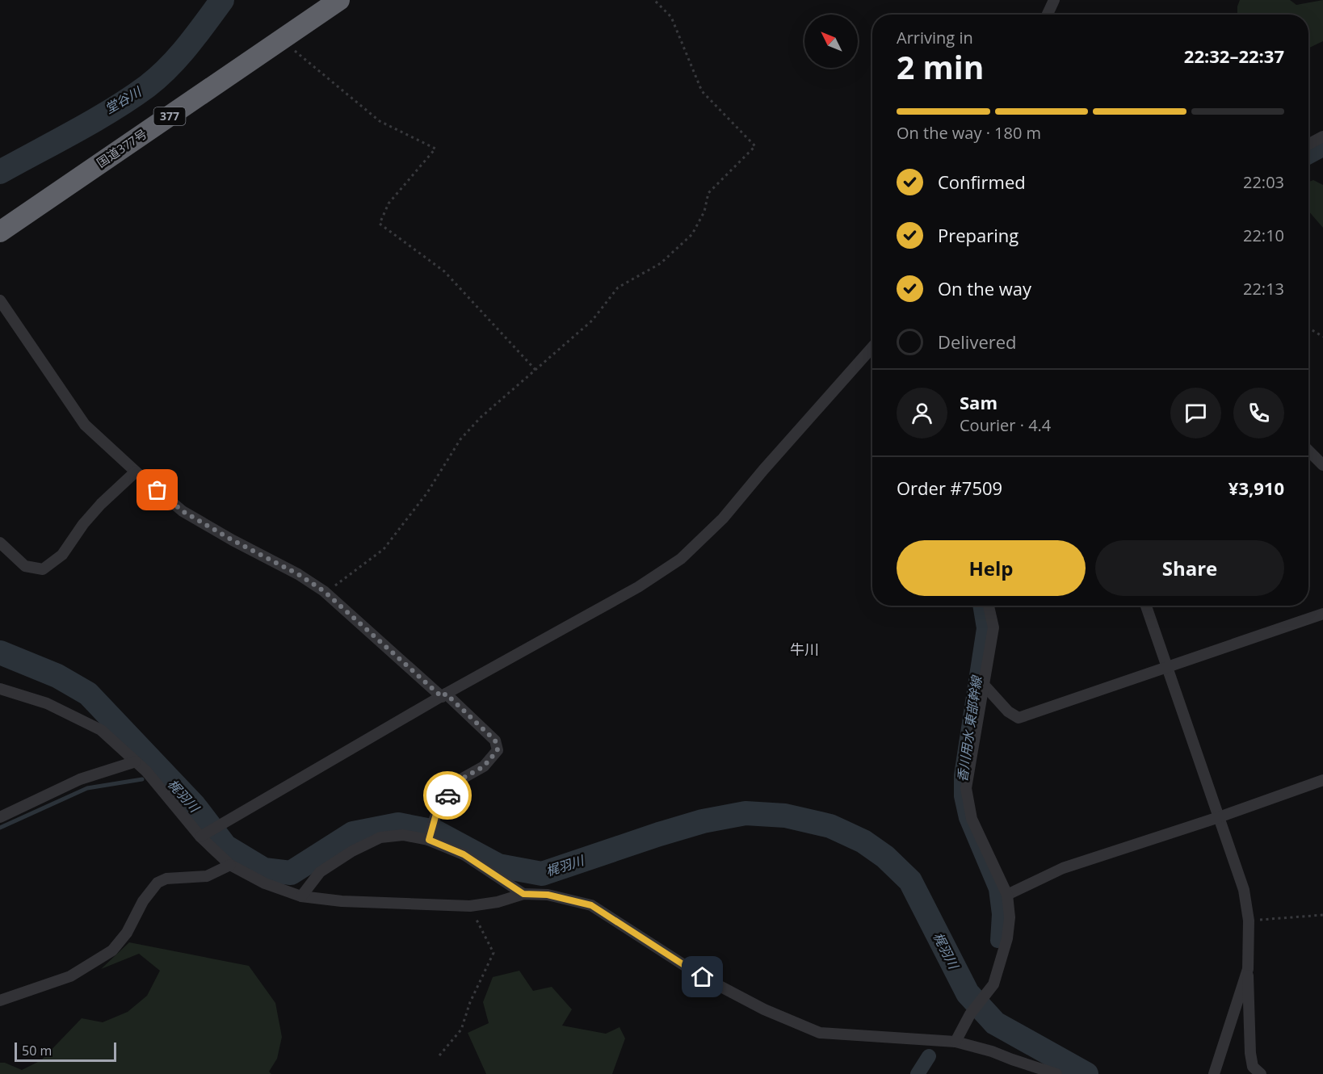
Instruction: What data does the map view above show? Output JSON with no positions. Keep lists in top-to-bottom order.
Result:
{
  "streets": {
    "highway": ["377", "国道377号"]
  },
  "districts": ["牛川"],
  "water": ["堂谷川", "香川用水 東部幹線", "梶羽川"],
  "scale_bar": "50 m",
  "north": "top left",
  "page": {
    "heading": ["2 min", "Arriving in", "22:32–22:37"],
    "panel": [
      "Sam",
      "Courier · 4.4",
      "Order #7509",
      "¥3,910"
    ],
    "bar": "On the way · 180 m",
    "list": [
      ["Confirmed", "22:03"],
      ["Preparing", "22:10"],
      ["On the way", "22:13"],
      "Delivered"
    ],
    "buttons": ["Help", "Share"],
    "scale": "50 m"
  }
}
